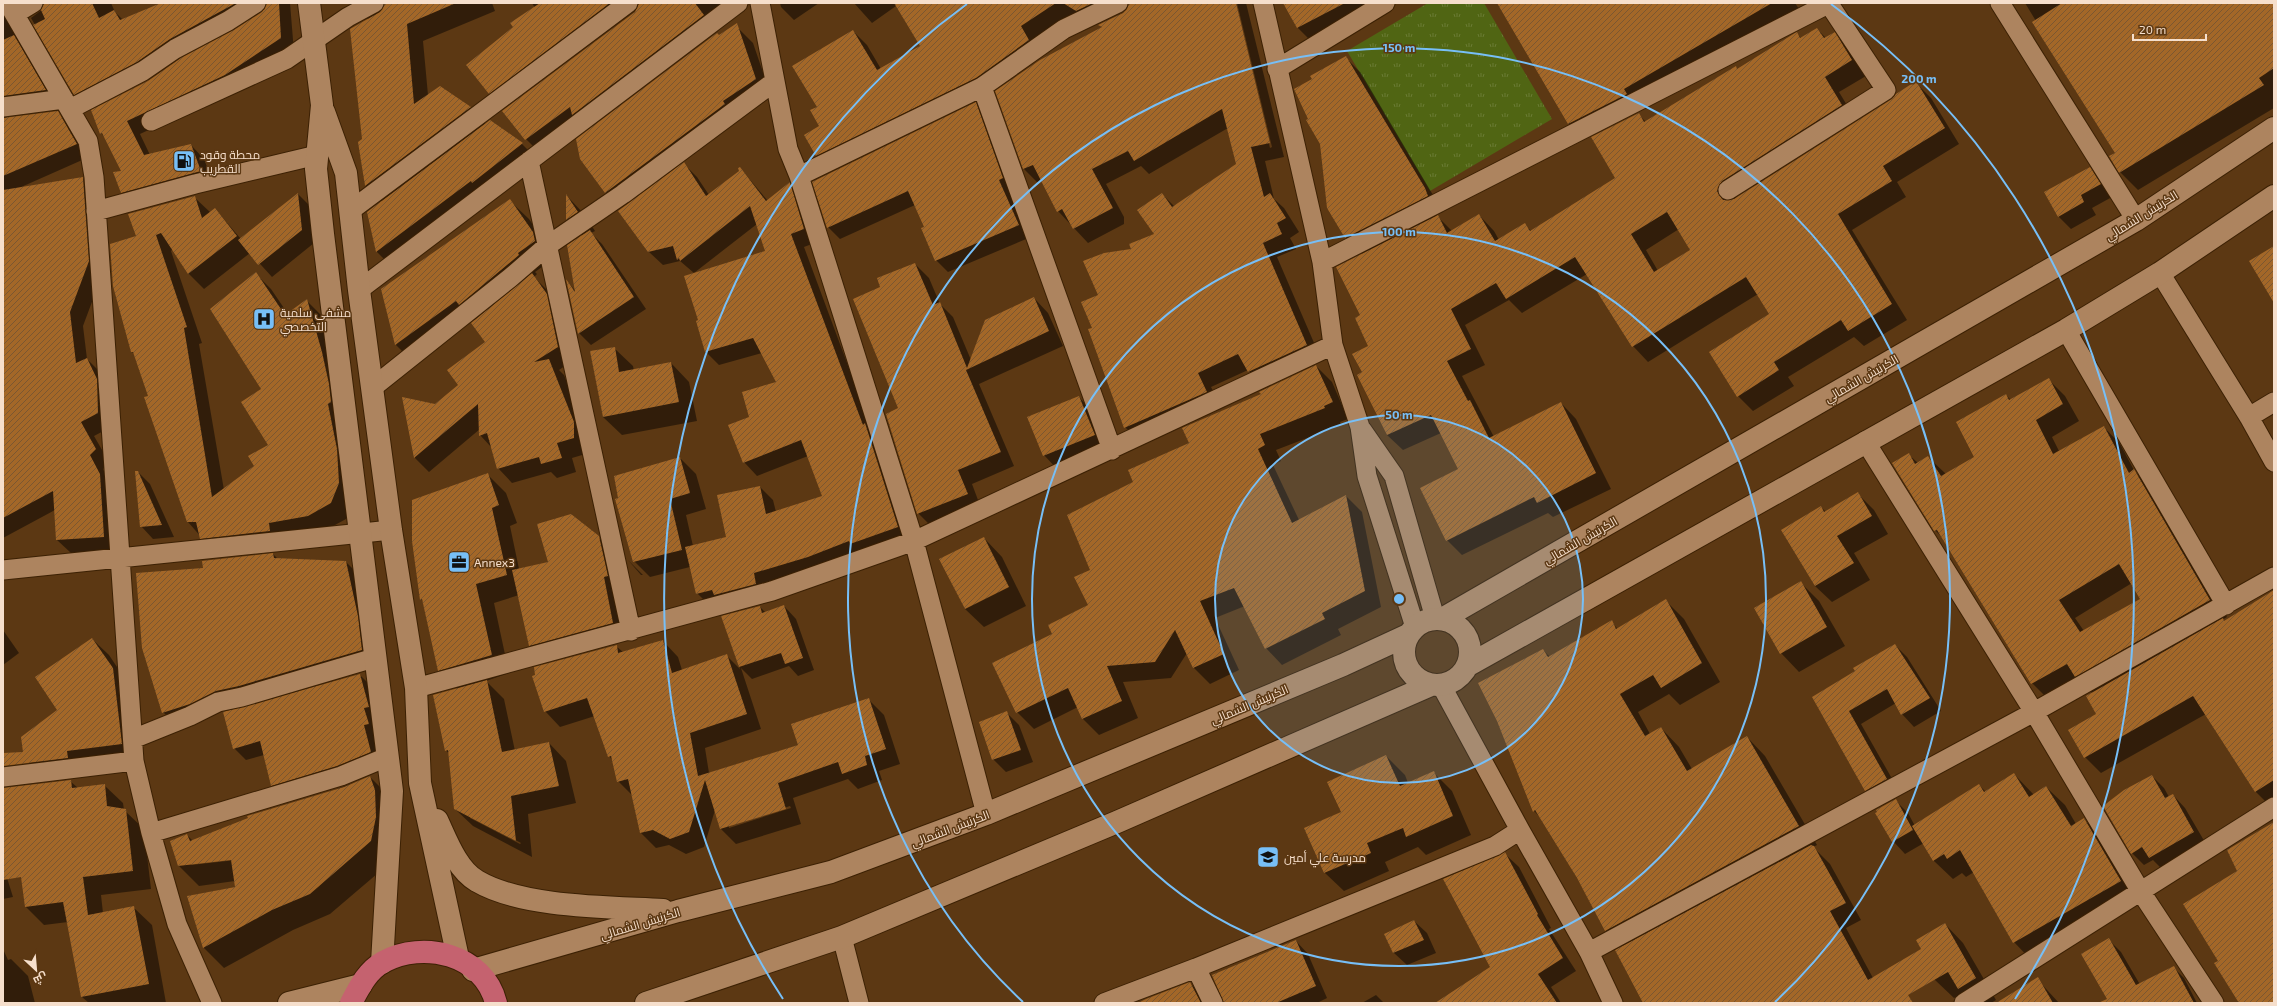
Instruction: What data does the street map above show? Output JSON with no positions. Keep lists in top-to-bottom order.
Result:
{
  "streets": {
    "main road": ["الكرنيش الشمالي"]
  },
  "places": {
    "fuel station": ["محطة وقود القطريب"],
    "hospital": ["مشفى سلمية التخصصي"],
    "office": ["Annex3"],
    "school or university": ["مدرسة علي أمين"]
  },
  "scale_bar": "20 m",
  "north": "bottom right",
  "rings": [
    "150 m",
    "200 m",
    "100 m",
    "50 m"
  ]
}
